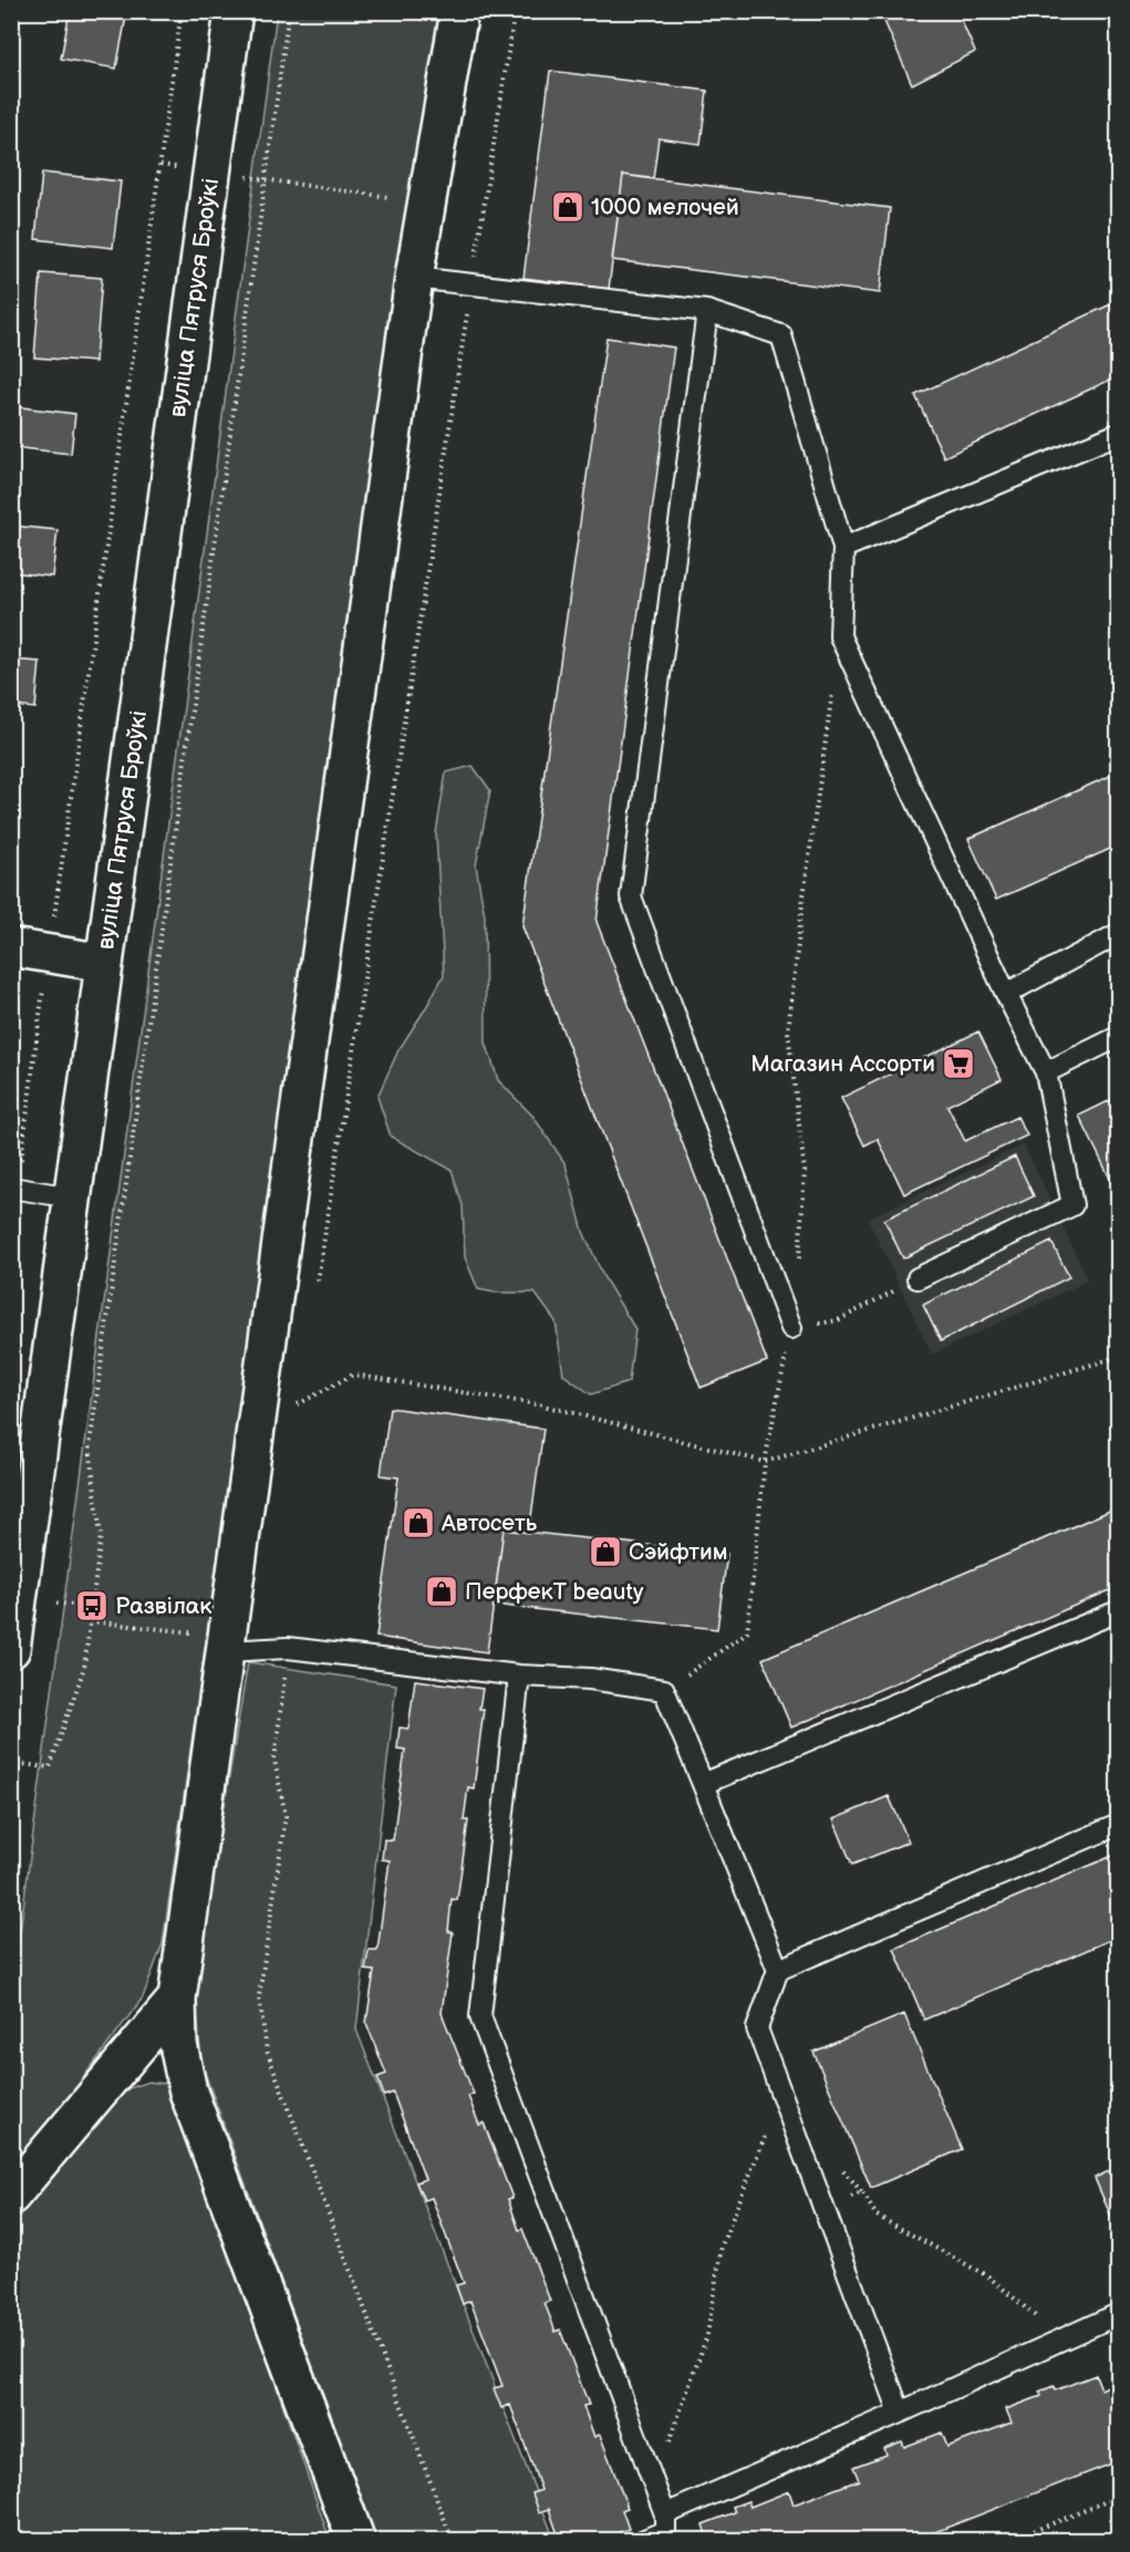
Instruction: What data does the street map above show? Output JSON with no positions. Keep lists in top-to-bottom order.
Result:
{
  "streets": {
    "street": ["вуліца Пятруся Броўкі"]
  },
  "places": {
    "shop": [
      "1000 мелочей",
      "Автосеть",
      "Сэйфтим",
      "ПерфекТ beauty"
    ],
    "supermarket": ["Магазин Ассорти"],
    "bus stop": ["Развілак"]
  }
}
